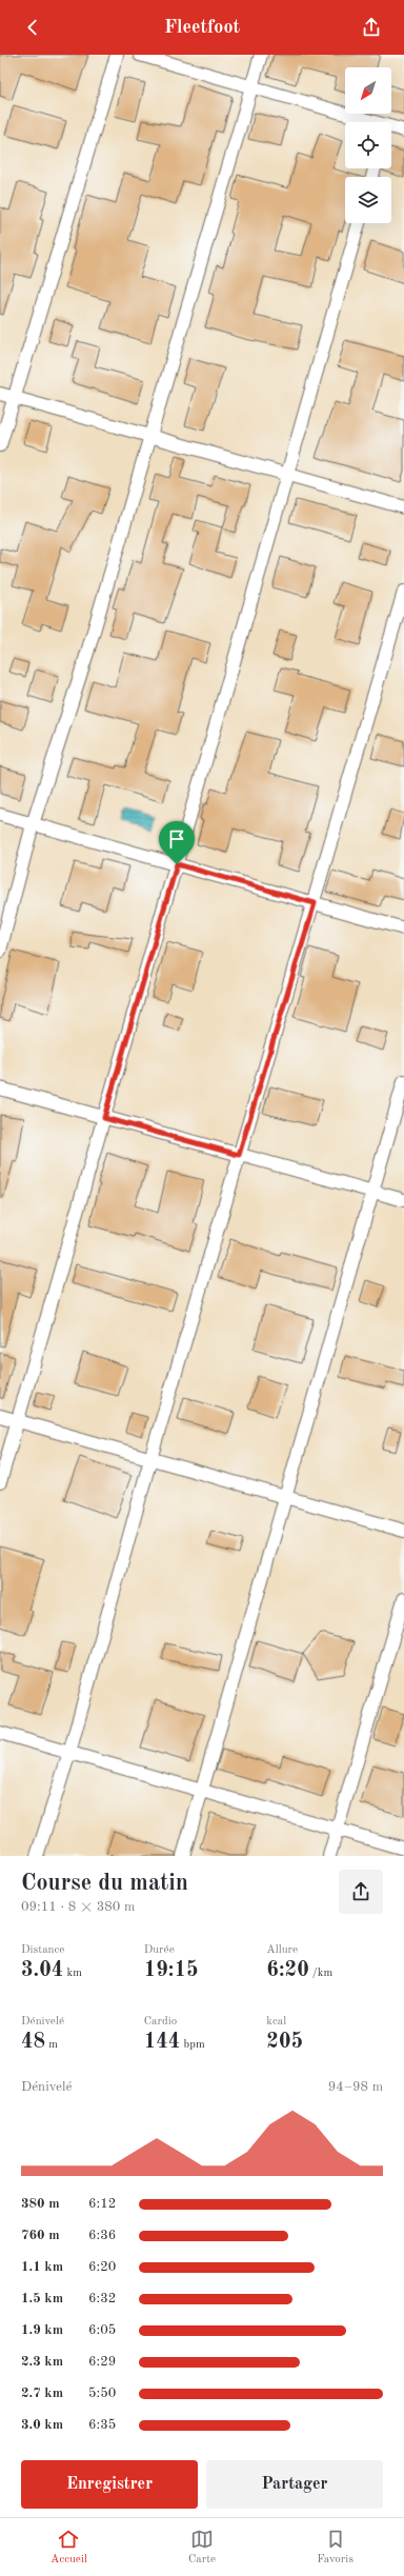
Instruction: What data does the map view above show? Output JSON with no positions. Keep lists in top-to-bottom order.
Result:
{
  "north": "bottom left",
  "page": {
    "header": "Fleetfoot",
    "heading": ["Course du matin", "09:11 · 8 × 380 m"],
    "stats": [
      ["Distance", "3.04 km"],
      ["Durée", "19:15"],
      ["Allure", "6:20 /km"],
      ["Dénivelé", "48 m"],
      ["Cardio", "144 bpm"],
      ["kcal", "205"]
    ],
    "chart": ["Dénivelé", "94–98 m"],
    "list": [
      {
        "name": "380 m",
        "note": "6:12"
      },
      {
        "name": "760 m",
        "note": "6:36"
      },
      {
        "name": "1.1 km",
        "note": "6:20"
      },
      {
        "name": "1.5 km",
        "note": "6:32"
      },
      {
        "name": "1.9 km",
        "note": "6:05"
      },
      {
        "name": "2.3 km",
        "note": "6:29"
      },
      {
        "name": "2.7 km",
        "note": "5:50"
      },
      {
        "name": "3.0 km",
        "note": "6:35"
      }
    ],
    "buttons": ["Enregistrer", "Partager"],
    "tabs": ["Accueil", "Carte", "Favoris"]
  }
}
